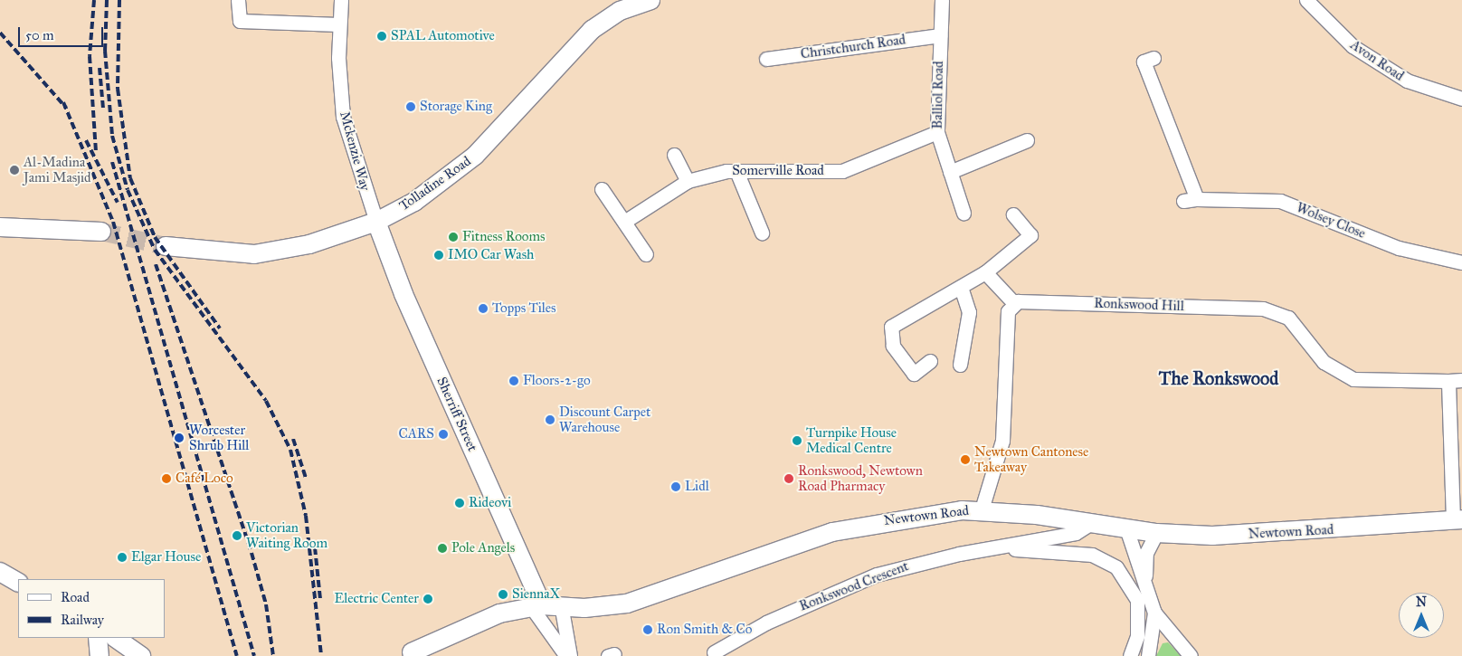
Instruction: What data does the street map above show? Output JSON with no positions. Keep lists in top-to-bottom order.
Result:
{
  "streets": {
    "main road": ["Tolladine Road", "Sherriff Street", "Newtown Road"],
    "street": [
      "Christchurch Road",
      "Avon Road",
      "Balliol Road",
      "Mckenzie Way",
      "Somerville Road",
      "Wolsey Close",
      "Ronkswood Hill",
      "Ronkswood Crescent"
    ]
  },
  "crossings": [
    ["Christchurch Road", "Balliol Road"],
    ["Balliol Road", "Somerville Road"],
    ["Mckenzie Way", "Tolladine Road"],
    ["Mckenzie Way", "Sherriff Street"],
    ["Tolladine Road", "Sherriff Street"],
    ["Sherriff Street", "Newtown Road"],
    ["Newtown Road", "Ronkswood Crescent"]
  ],
  "districts": ["The Ronkswood"],
  "places": [
    "SPAL Automotive",
    "Storage King",
    "Al-Madina Jami Masjid",
    "Fitness Rooms",
    "IMO Car Wash",
    "Topps Tiles",
    "Floors-2-go",
    "Discount Carpet Warehouse",
    "CARS",
    "Worcester Shrub Hill",
    "Turnpike House Medical Centre",
    "Newtown Cantonese Takeaway",
    "Café Loco",
    "Ronkswood, Newtown Road Pharmacy",
    "Lidl",
    "Rideovi",
    "Victorian Waiting Room",
    "Pole Angels",
    "Elgar House",
    "SiennaX",
    "Electric Center",
    "Ron Smith & Co"
  ],
  "legend": ["Road", "Railway"],
  "scale_bar": "50 m",
  "north": "top"
}
